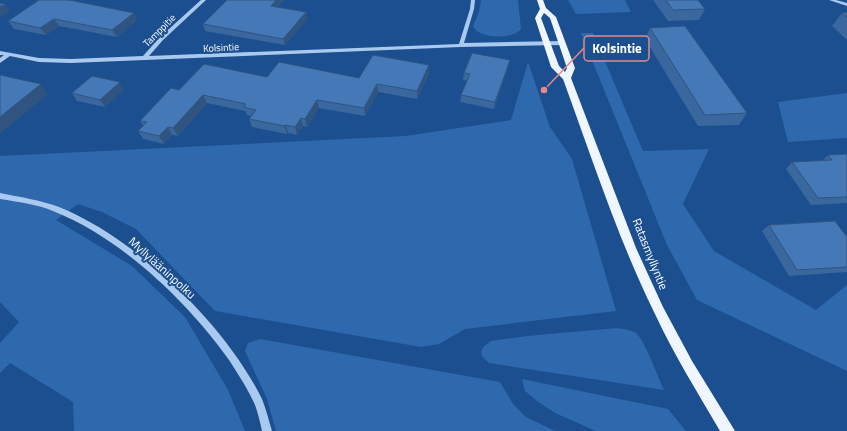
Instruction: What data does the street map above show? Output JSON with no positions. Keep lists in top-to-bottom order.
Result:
{
  "streets": {
    "main road": ["Ratasmyllyntie"],
    "street": ["Tamppitie", "Kolsintie", "Myllylääninpolku"]
  },
  "crossings": [
    ["Tamppitie", "Kolsintie"],
    ["Kolsintie", "Ratasmyllyntie"]
  ],
  "places": ["Kolsintie"]
}
